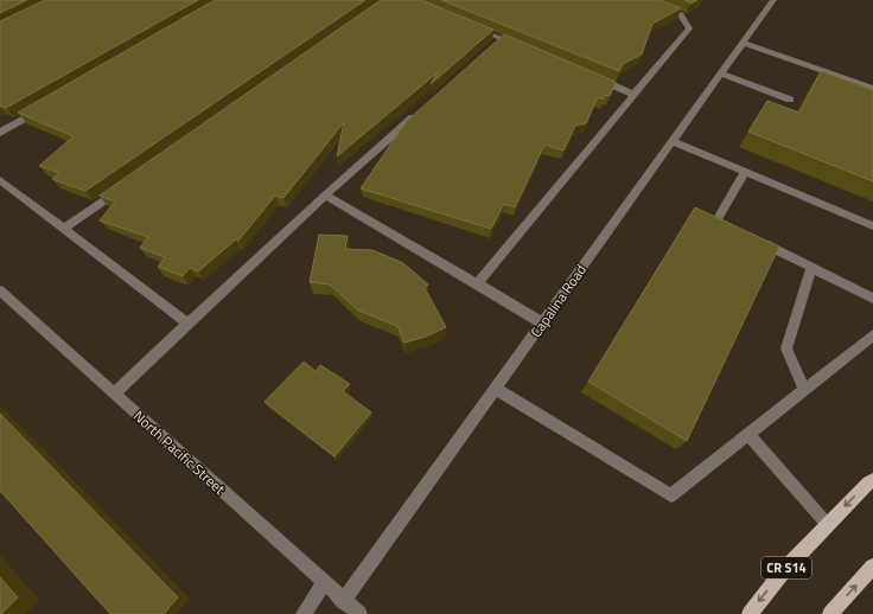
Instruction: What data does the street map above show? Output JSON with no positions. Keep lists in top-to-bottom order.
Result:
{
  "streets": {
    "main road": ["CR S14"],
    "street": ["Capalina Road", "North Pacific Street"]
  },
  "crossings": [
    ["Capalina Road", "North Pacific Street"]
  ]
}
